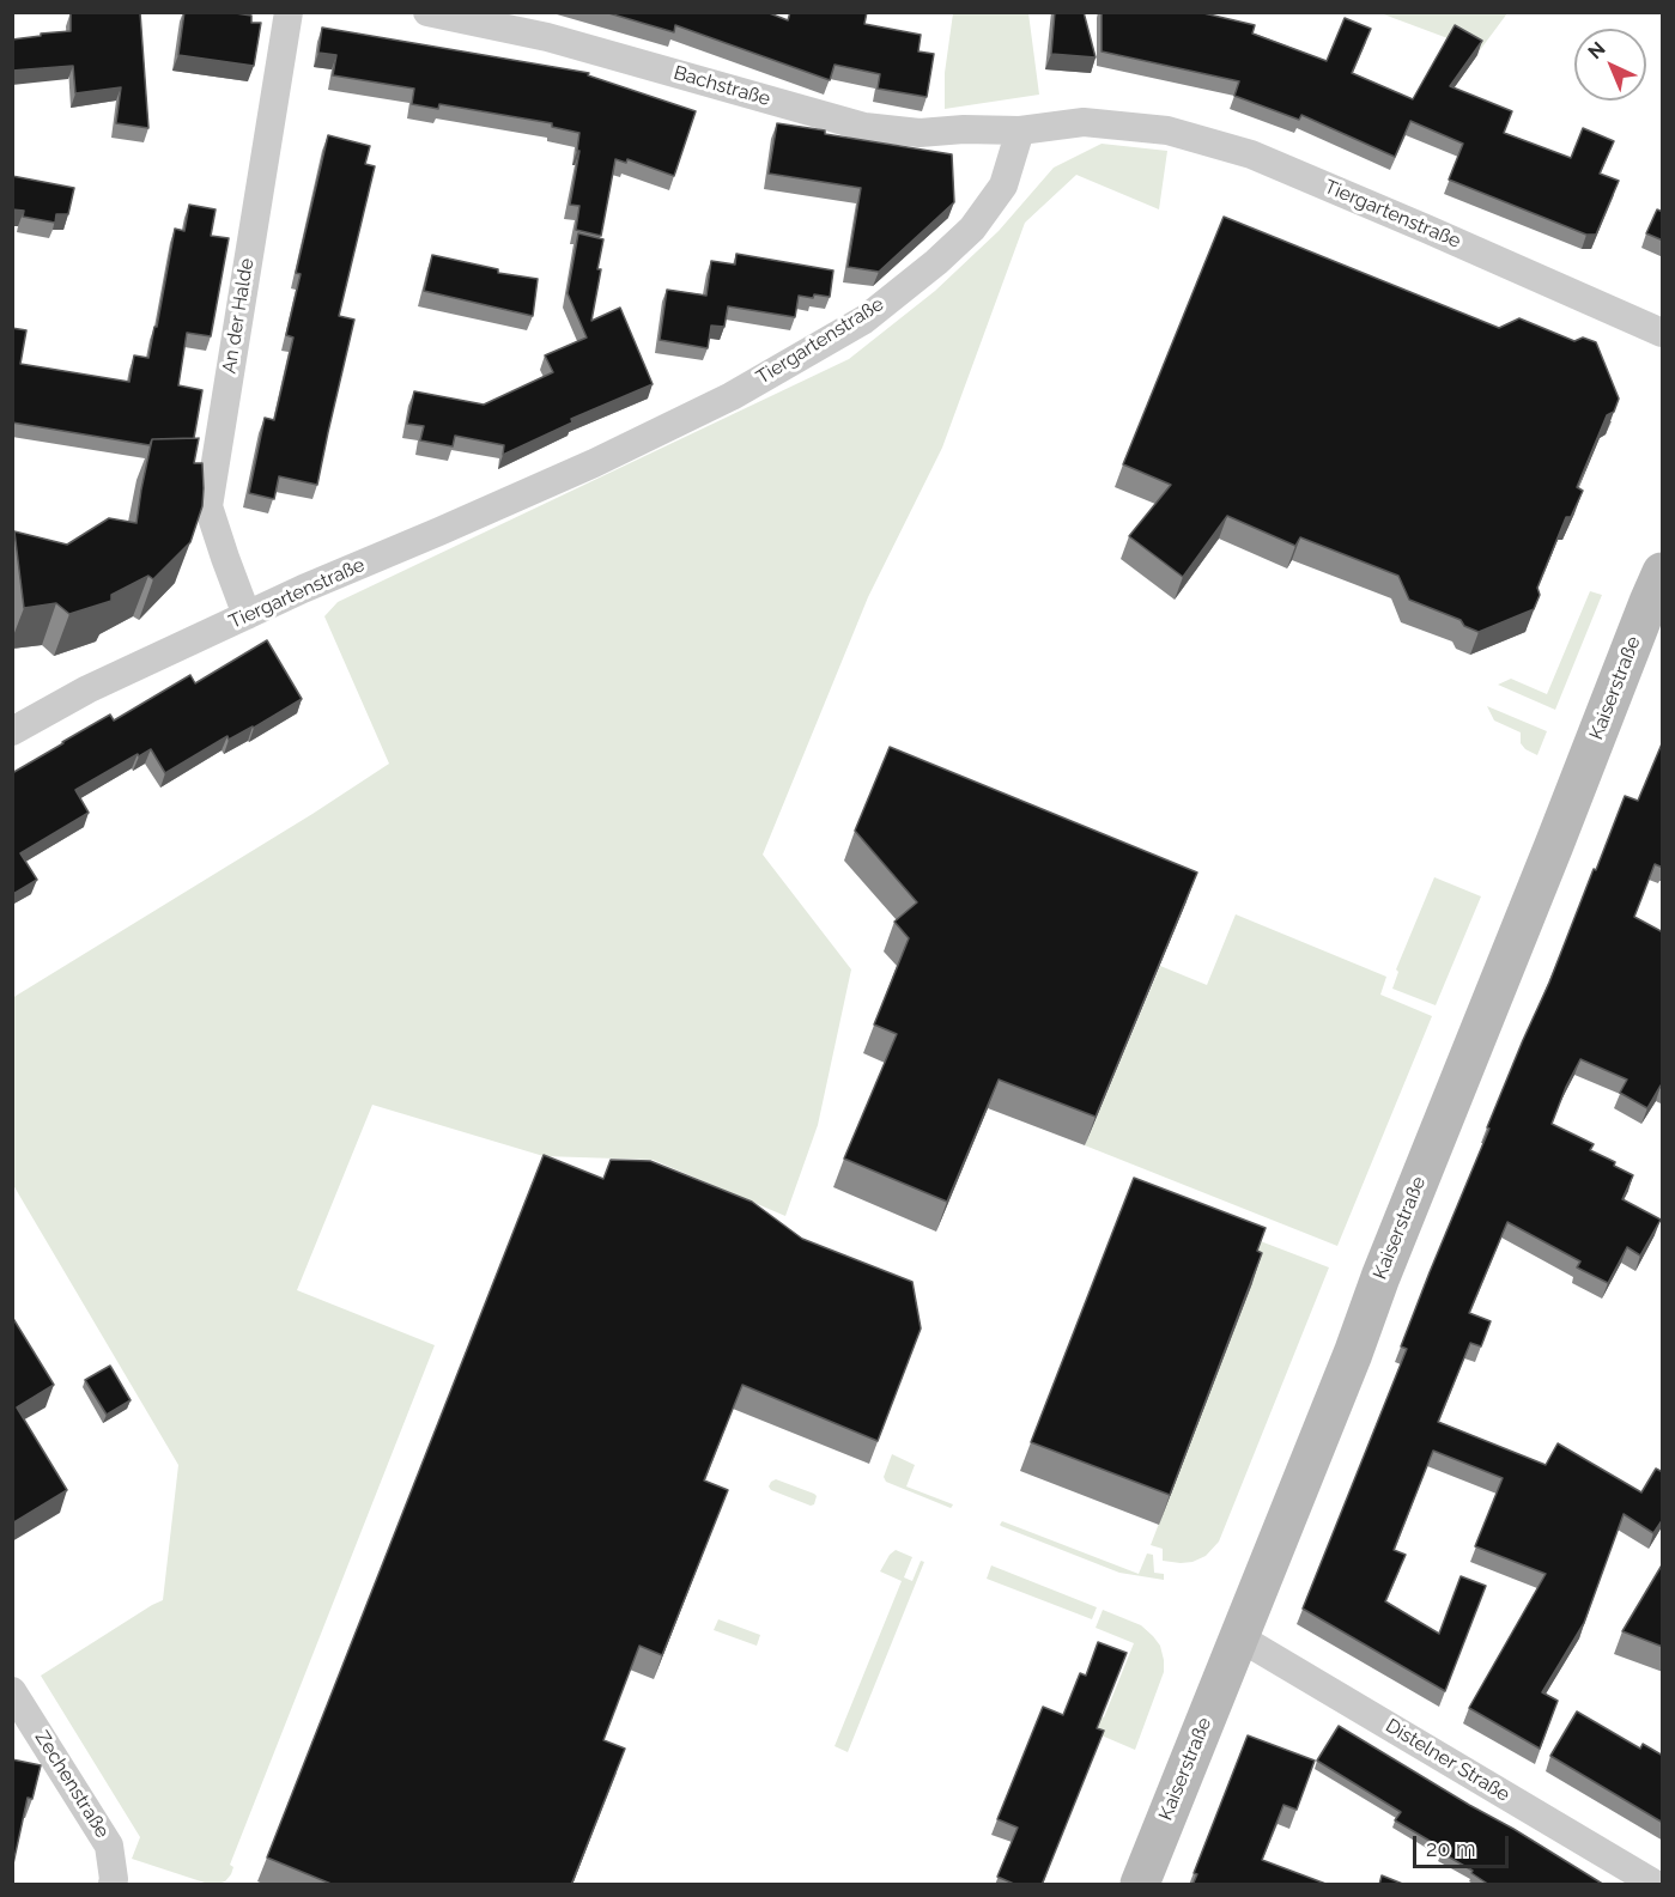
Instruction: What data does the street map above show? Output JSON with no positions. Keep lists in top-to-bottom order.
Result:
{
  "streets": {
    "main road": ["Kaiserstraße"],
    "street": [
      "Bachstraße",
      "Tiergartenstraße",
      "An der Halde",
      "Distelner Straße",
      "Zechenstraße"
    ]
  },
  "crossings": [
    ["Bachstraße", "Tiergartenstraße"],
    ["Tiergartenstraße", "An der Halde"],
    ["Kaiserstraße", "Distelner Straße"]
  ],
  "scale_bar": "20 m",
  "north": "top left"
}
